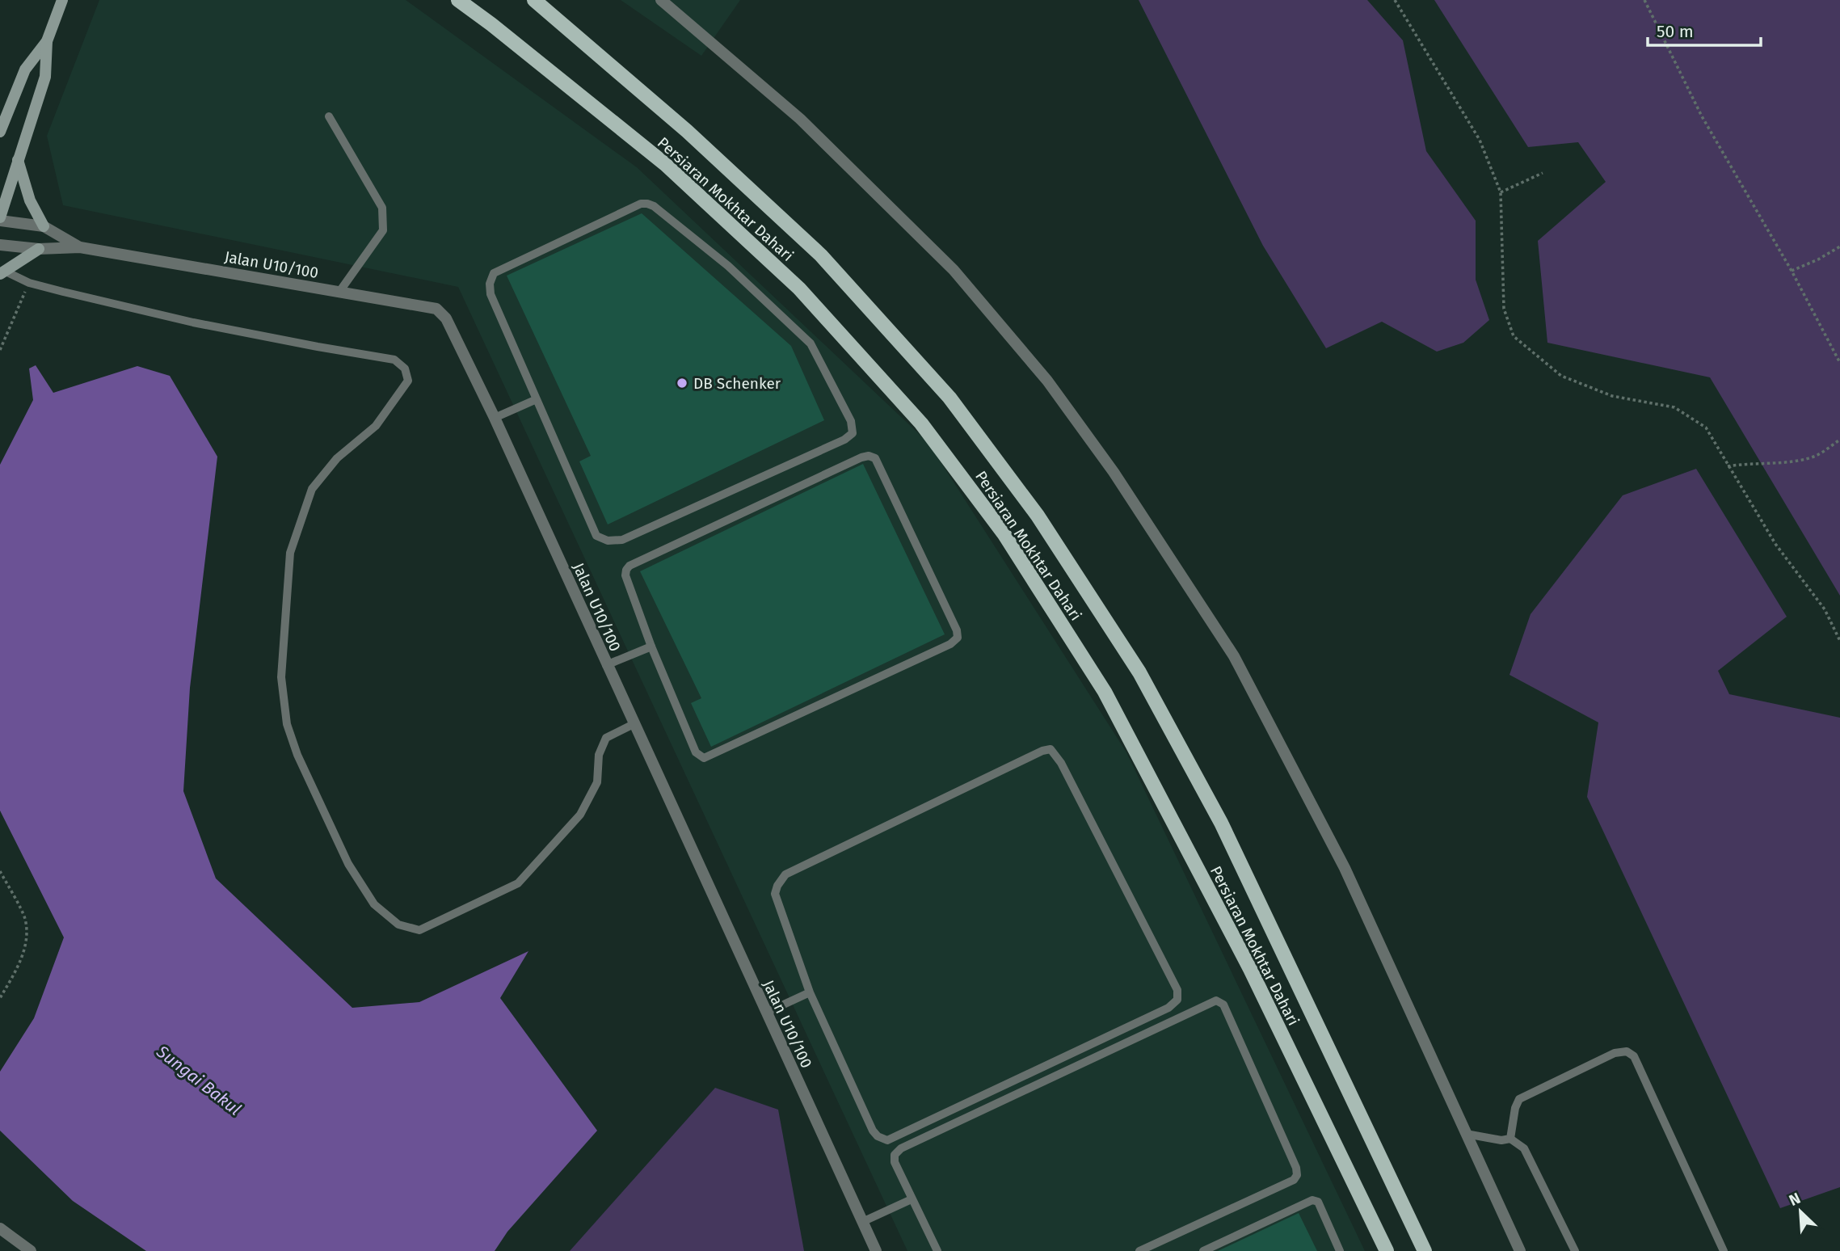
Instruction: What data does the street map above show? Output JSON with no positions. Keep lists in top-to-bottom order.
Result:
{
  "streets": {
    "main road": ["Persiaran Mokhtar Dahari"],
    "street": ["Jalan U10/100"]
  },
  "water": ["Sungai Bakul"],
  "places": ["DB Schenker"],
  "scale_bar": "50 m",
  "north": "top left"
}
